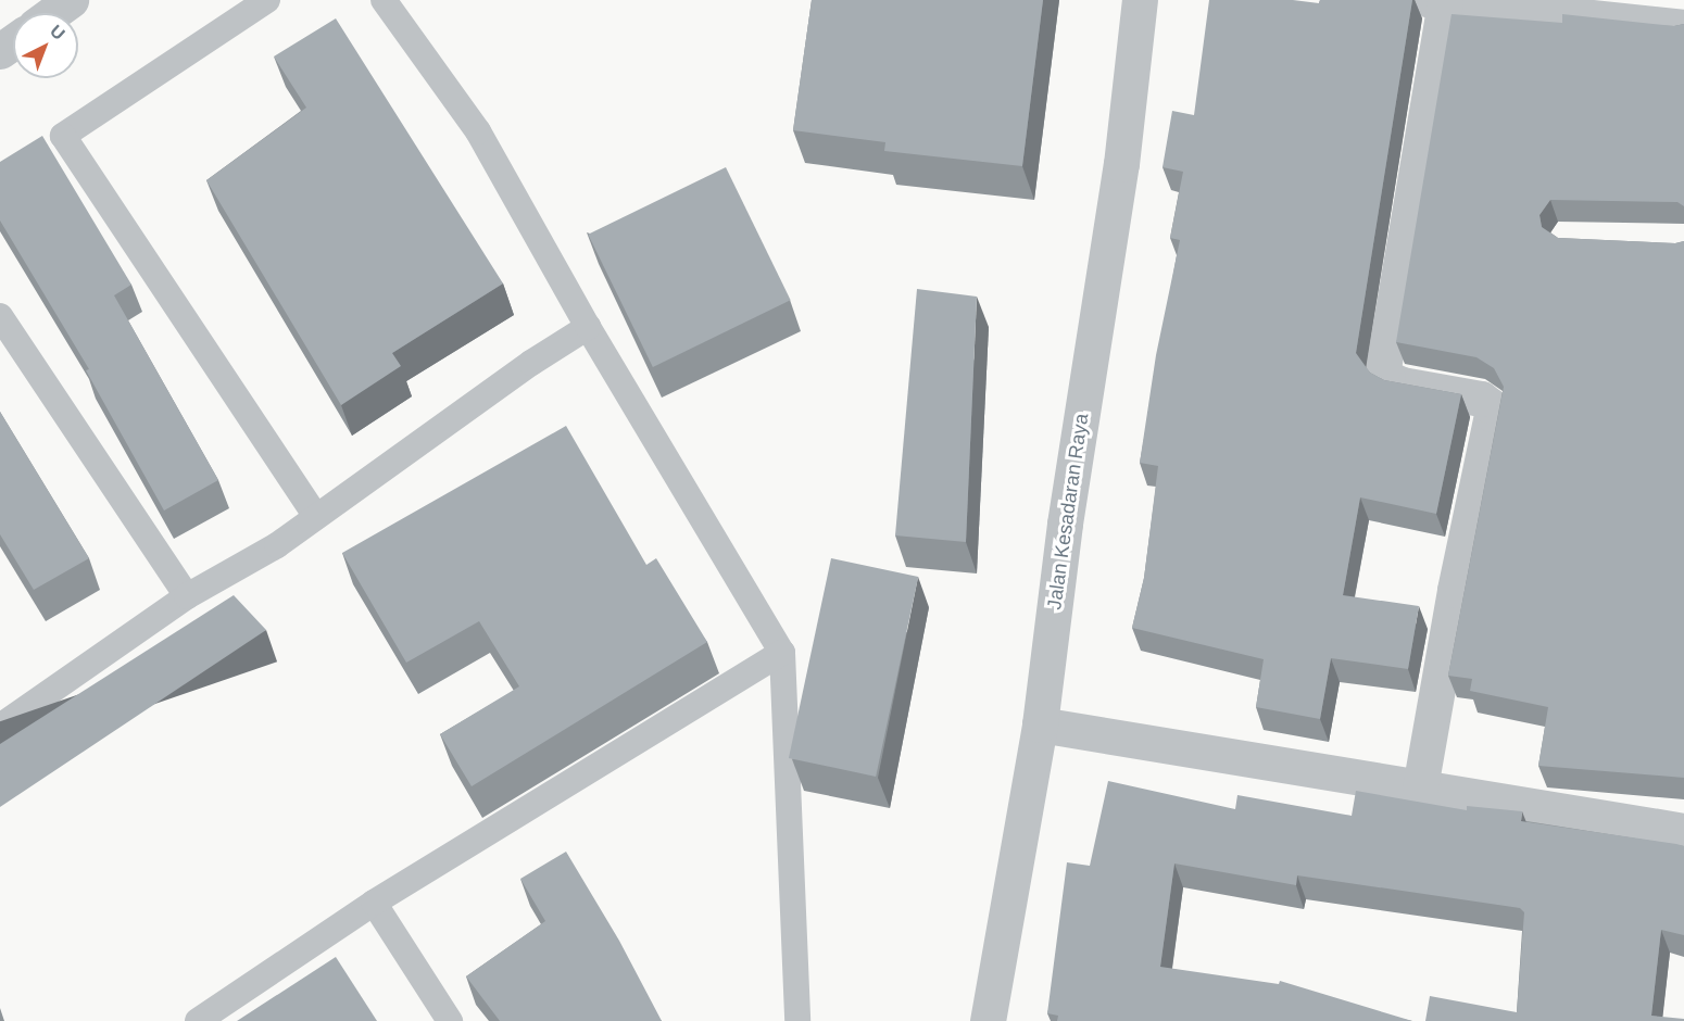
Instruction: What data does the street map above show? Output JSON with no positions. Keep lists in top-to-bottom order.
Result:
{
  "streets": {
    "street": ["Jalan Kesadaran Raya"]
  },
  "north": "top right"
}
